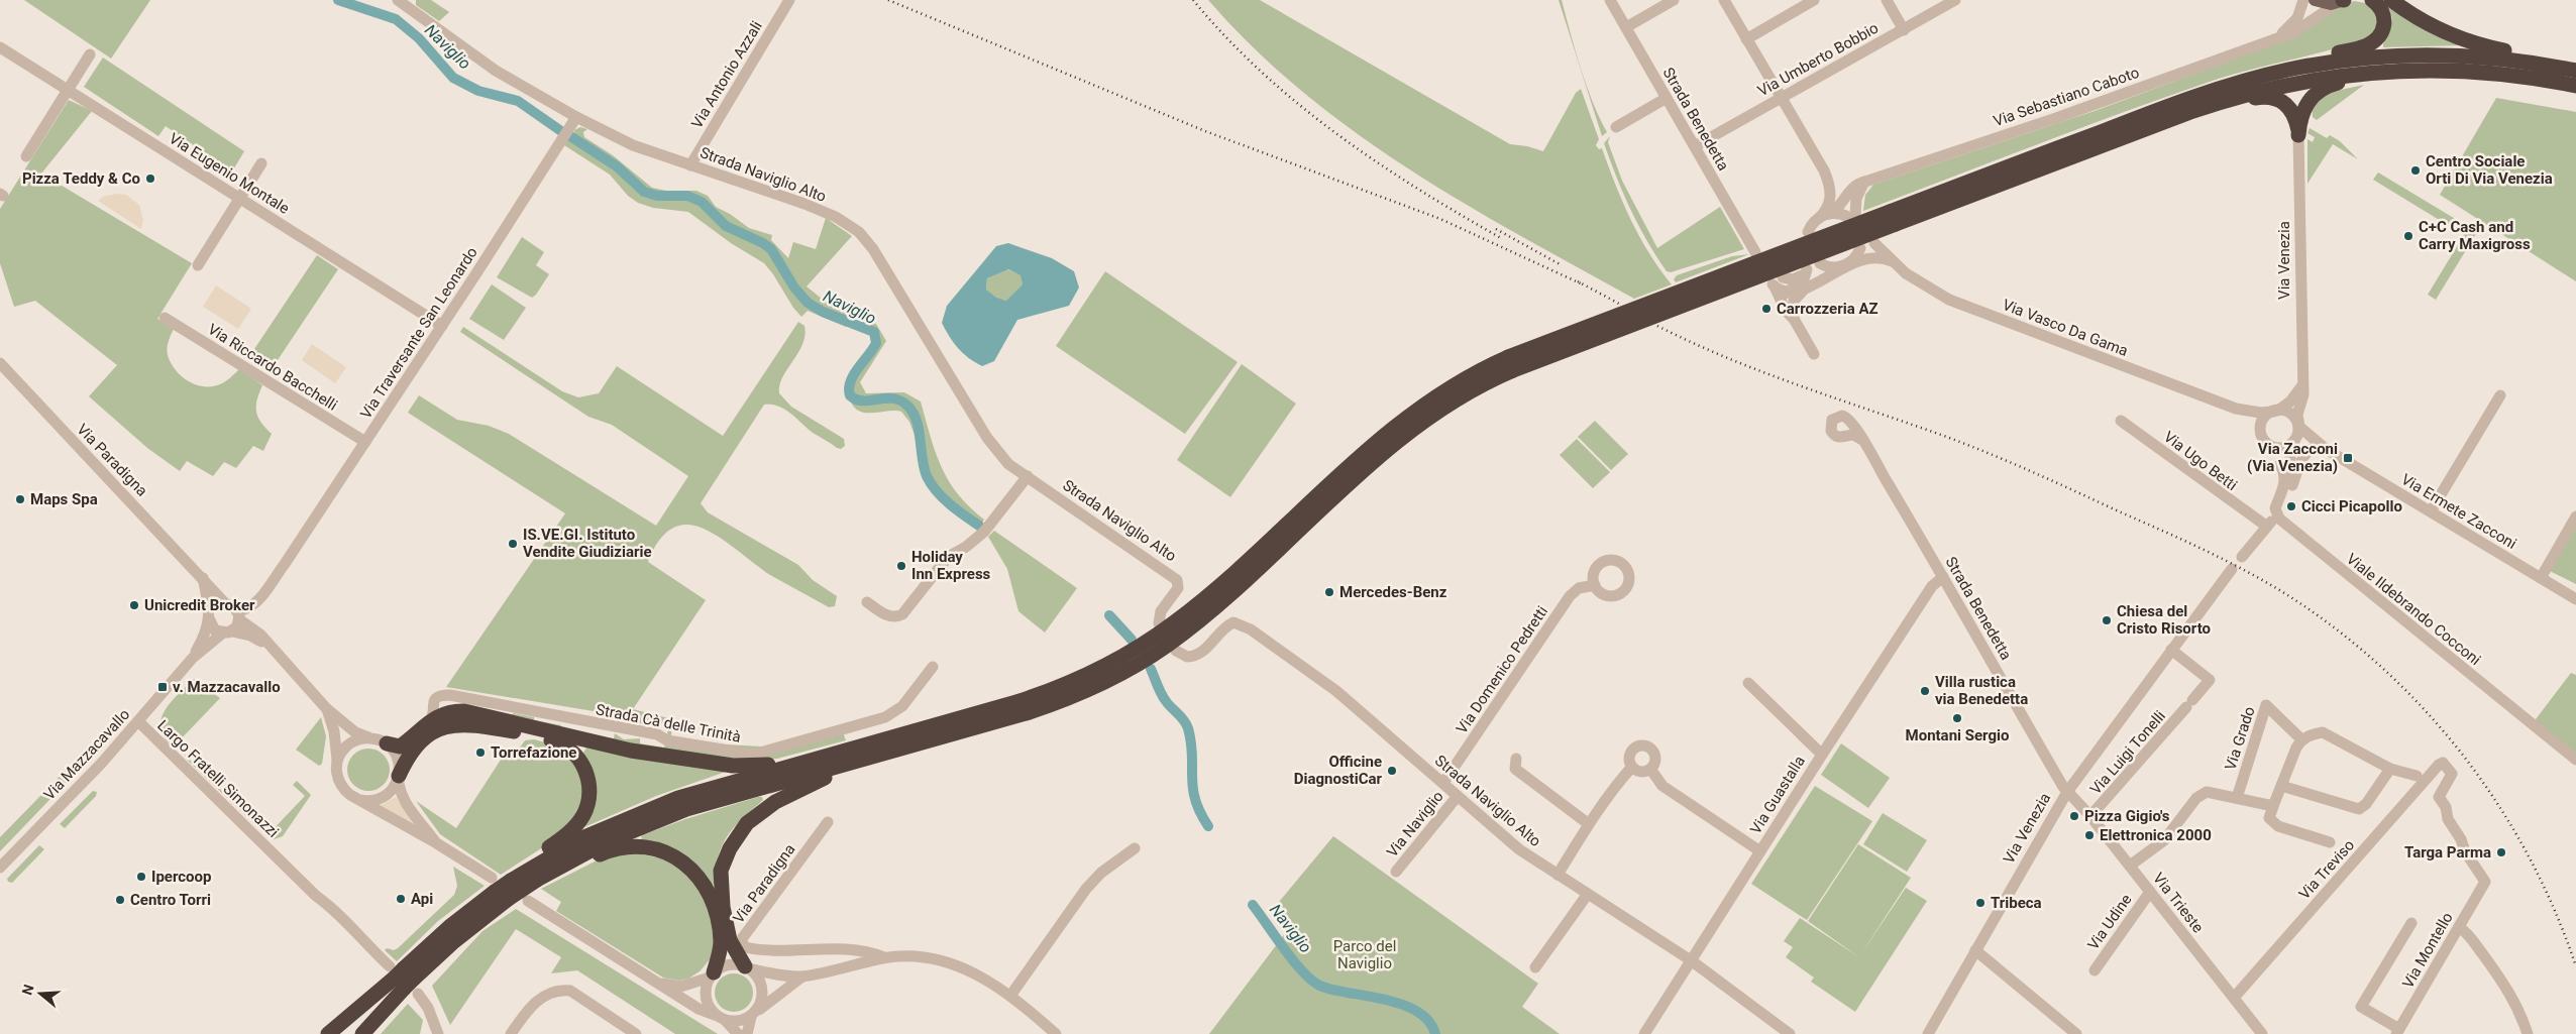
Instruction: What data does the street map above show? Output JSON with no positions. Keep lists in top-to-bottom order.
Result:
{
  "streets": {
    "street": [
      "Via Umberto Bobbio",
      "Via Antonio Azzali",
      "Via Sebastiano Caboto",
      "Strada Benedetta",
      "Via Eugenio Montale",
      "Strada Naviglio Alto",
      "Via Venezia",
      "Via Vasco Da Gama",
      "Via Traversante San Leonardo",
      "Via Riccardo Bacchelli",
      "Via Paradigna",
      "Via Ugo Betti",
      "Via Ermete Zacconi",
      "Viale Ildebrando Cocconi",
      "Via Domenico Pedretti",
      "Strada Cà delle Trinità",
      "Via Grado",
      "Via Luigi Tonelli",
      "Via Mazzacavallo",
      "Largo Fratelli Simonazzi",
      "Via Guastalla",
      "Via Naviglio",
      "Via Treviso",
      "Via Trieste",
      "Via Udine",
      "Via Montello"
    ]
  },
  "crossings": [
    ["Via Umberto Bobbio", "Strada Benedetta"],
    ["Via Antonio Azzali", "Strada Naviglio Alto"],
    ["Strada Benedetta", "Via Venezia"],
    ["Strada Benedetta", "Via Guastalla"],
    ["Strada Benedetta", "Via Trieste"],
    ["Via Eugenio Montale", "Via Traversante San Leonardo"],
    ["Strada Naviglio Alto", "Via Traversante San Leonardo"],
    ["Strada Naviglio Alto", "Via Domenico Pedretti"],
    ["Strada Naviglio Alto", "Via Guastalla"],
    ["Strada Naviglio Alto", "Via Naviglio"],
    ["Via Venezia", "Via Vasco Da Gama"],
    ["Via Venezia", "Via Ugo Betti"],
    ["Via Venezia", "Via Ermete Zacconi"],
    ["Via Venezia", "Viale Ildebrando Cocconi"],
    ["Via Venezia", "Via Luigi Tonelli"],
    ["Via Venezia", "Via Trieste"],
    ["Via Vasco Da Gama", "Via Ermete Zacconi"],
    ["Via Traversante San Leonardo", "Via Riccardo Bacchelli"],
    ["Via Traversante San Leonardo", "Via Paradigna"],
    ["Via Traversante San Leonardo", "Via Mazzacavallo"],
    ["Via Paradigna", "Via Mazzacavallo"],
    ["Via Luigi Tonelli", "Via Trieste"],
    ["Via Mazzacavallo", "Largo Fratelli Simonazzi"],
    ["Via Treviso", "Via Trieste"],
    ["Via Treviso", "Via Montello"],
    ["Via Trieste", "Via Udine"]
  ],
  "water": ["Naviglio"],
  "parks": ["Parco del Naviglio"],
  "places": {
    "other": [
      "Centro Sociale Orti Di Via Venezia",
      "Pizza Teddy & Co",
      "C+C Cash and Carry Maxigross",
      "Carrozzeria AZ",
      "Maps Spa",
      "Cicci Picapollo",
      "IS.VE.GI. Istituto Vendite Giudiziarie",
      "Holiday Inn Express",
      "Mercedes-Benz",
      "Unicredit Broker",
      "Chiesa del Cristo Risorto",
      "Villa rustica via Benedetta",
      "Montani Sergio",
      "Torrefazione",
      "Officine DiagnostiCar",
      "Pizza Gigio's",
      "Elettronica 2000",
      "Targa Parma",
      "Ipercoop",
      "Api",
      "Centro Torri",
      "Tribeca"
    ],
    "transit": ["Via Zacconi (Via Venezia)", "v. Mazzacavallo"]
  },
  "north": "left"
}
